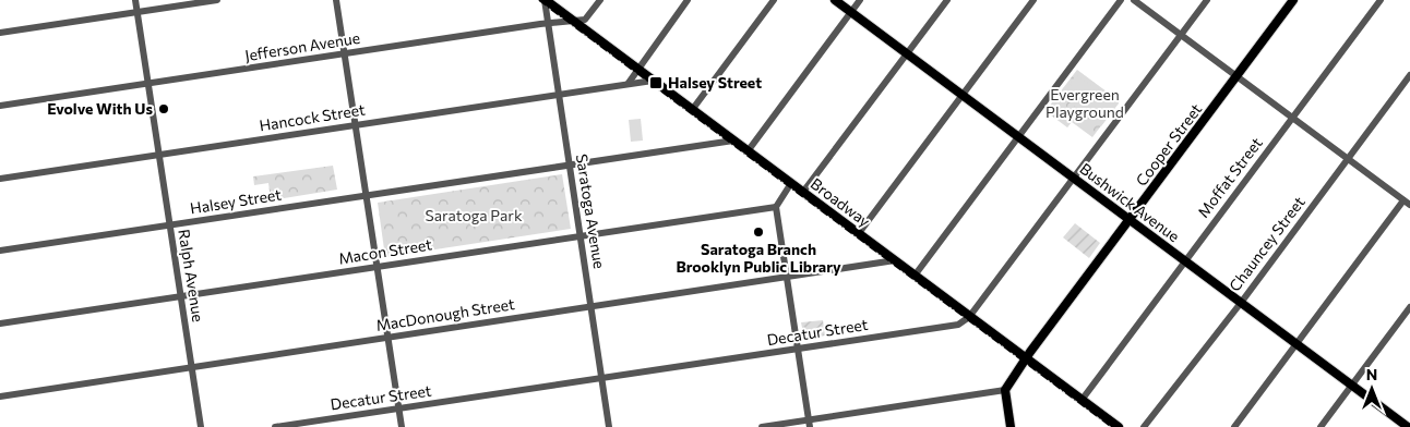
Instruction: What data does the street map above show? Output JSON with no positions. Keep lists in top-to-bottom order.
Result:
{
  "streets": {
    "main road": ["Cooper Street", "Broadway", "Bushwick Avenue"],
    "street": [
      "Jefferson Avenue",
      "Hancock Street",
      "Moffat Street",
      "Halsey Street",
      "Saratoga Avenue",
      "Chauncey Street",
      "Macon Street",
      "Ralph Avenue",
      "MacDonough Street",
      "Decatur Street"
    ]
  },
  "crossings": [
    ["Jefferson Avenue", "Broadway"],
    ["Jefferson Avenue", "Saratoga Avenue"],
    ["Jefferson Avenue", "Ralph Avenue"],
    ["Hancock Street", "Broadway"],
    ["Hancock Street", "Saratoga Avenue"],
    ["Hancock Street", "Ralph Avenue"],
    ["Cooper Street", "Broadway"],
    ["Cooper Street", "Bushwick Avenue"],
    ["Moffat Street", "Broadway"],
    ["Moffat Street", "Bushwick Avenue"],
    ["Halsey Street", "Broadway"],
    ["Halsey Street", "Saratoga Avenue"],
    ["Halsey Street", "Ralph Avenue"],
    ["Broadway", "Saratoga Avenue"],
    ["Broadway", "MacDonough Street"],
    ["Broadway", "Decatur Street"],
    ["Bushwick Avenue", "Chauncey Street"],
    ["Saratoga Avenue", "Macon Street"],
    ["Saratoga Avenue", "MacDonough Street"],
    ["Saratoga Avenue", "Decatur Street"],
    ["Macon Street", "Ralph Avenue"],
    ["Ralph Avenue", "MacDonough Street"]
  ],
  "parks": ["Evergreen Playground", "Saratoga Park"],
  "places": {
    "transit": ["Halsey Street"],
    "other": ["Evolve With Us", "Saratoga Branch Brooklyn Public Library"]
  },
  "north": "top"
}
